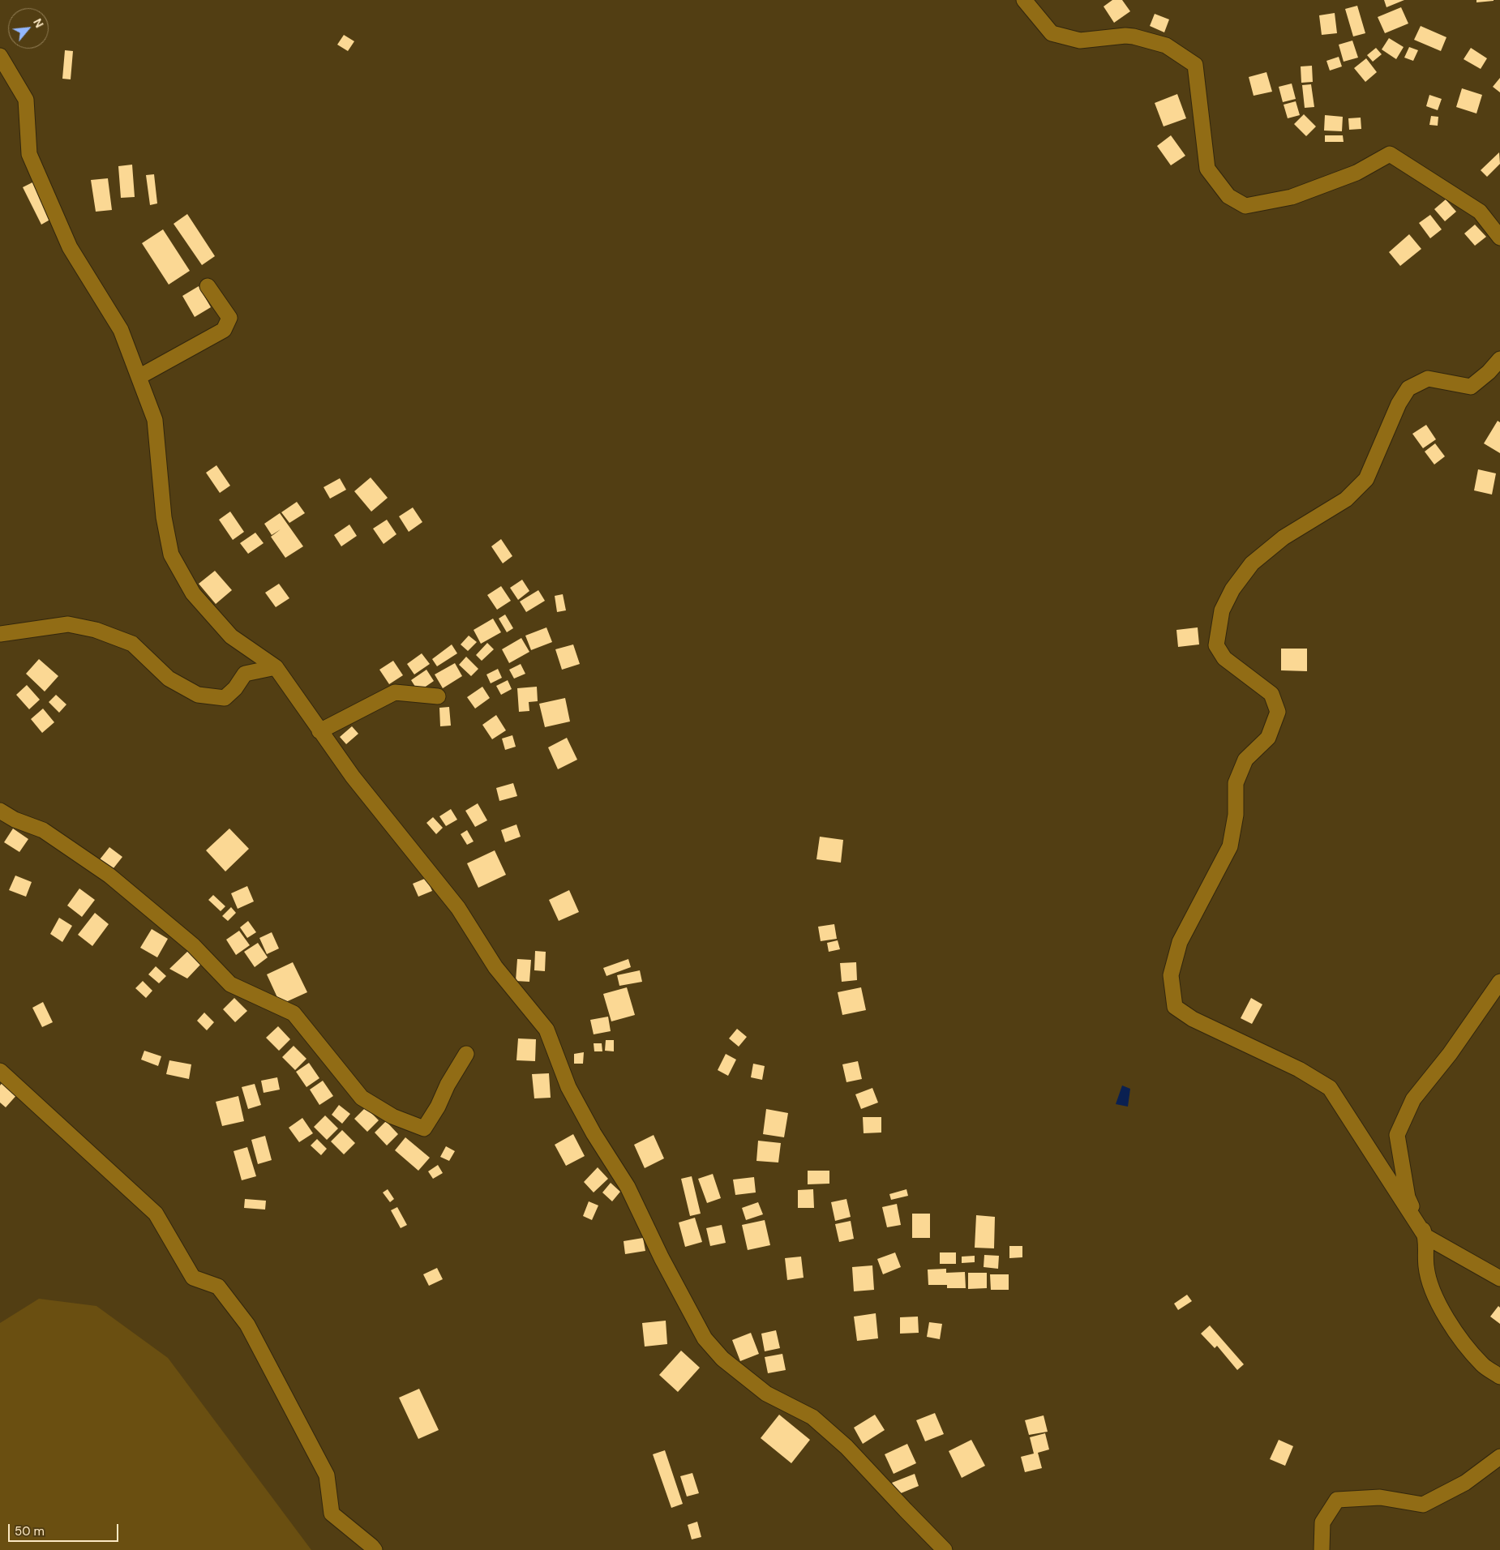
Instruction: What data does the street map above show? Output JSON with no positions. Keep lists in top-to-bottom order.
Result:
{
  "scale_bar": "50 m",
  "north": "top right"
}
